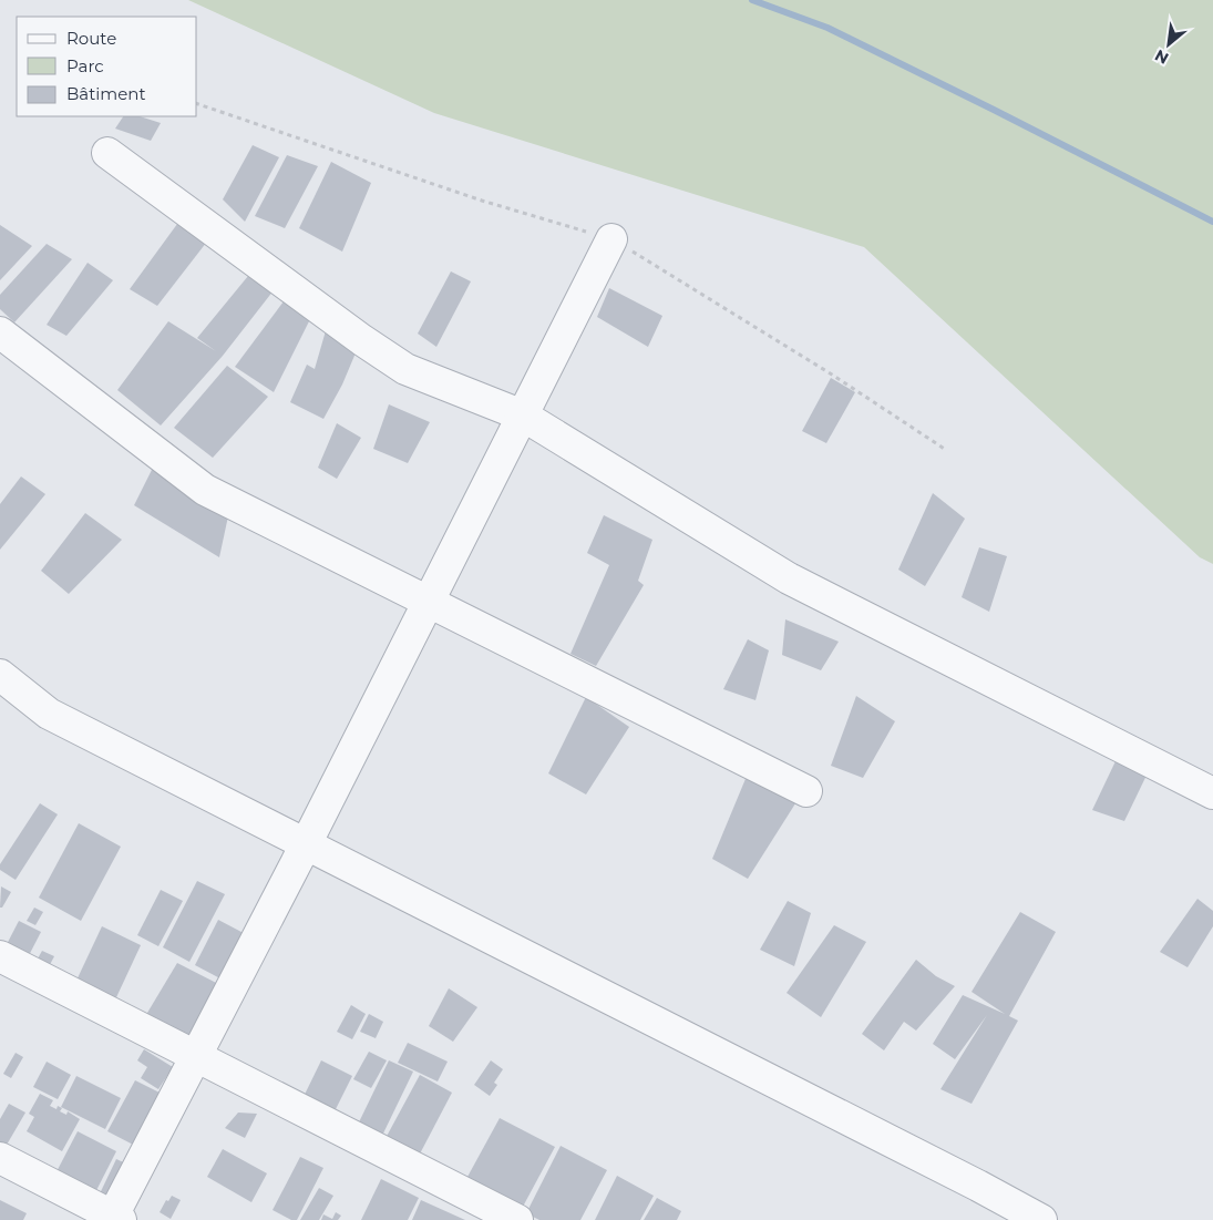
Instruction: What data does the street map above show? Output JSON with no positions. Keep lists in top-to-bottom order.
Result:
{
  "legend": ["Route", "Parc", "Bâtiment"],
  "north": "bottom left"
}
